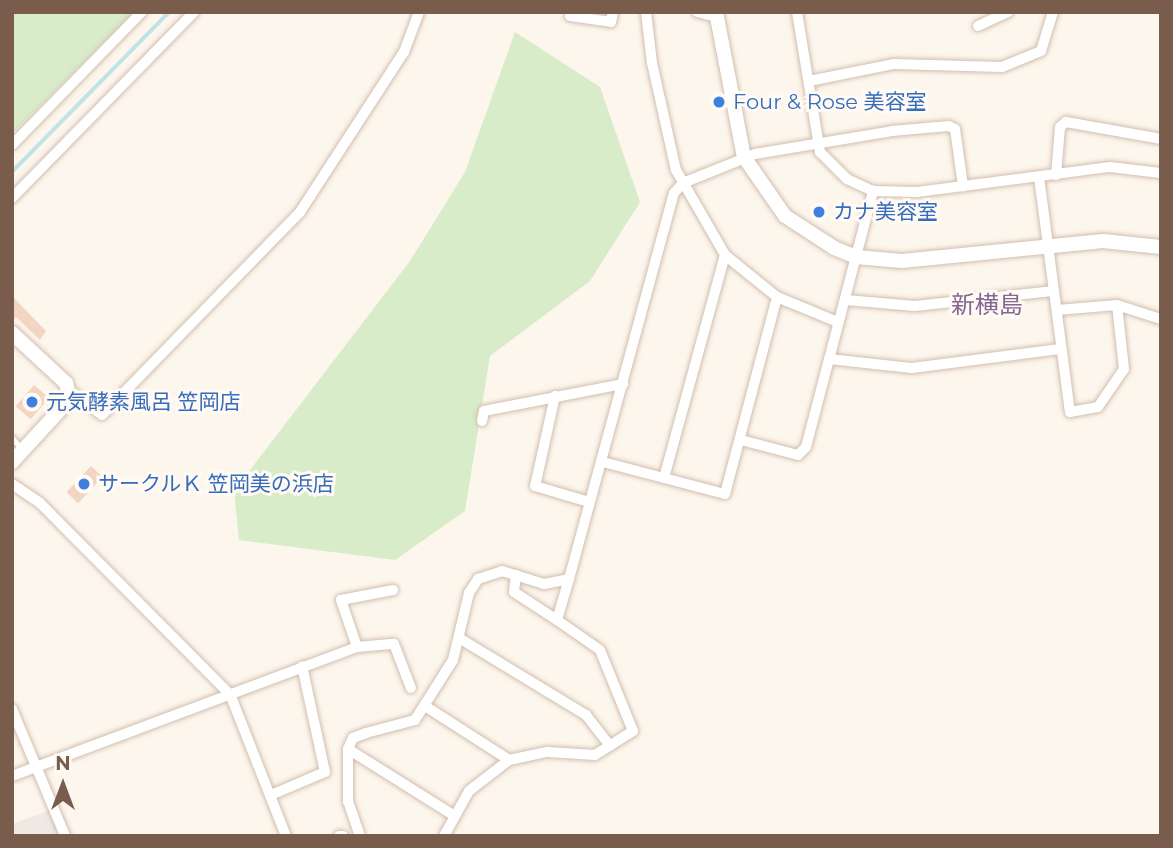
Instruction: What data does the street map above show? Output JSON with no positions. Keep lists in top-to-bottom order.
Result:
{
  "districts": ["新横島"],
  "places": [
    "Four & Rose 美容室",
    "カナ美容室",
    "元気酵素風呂 笠岡店",
    "サークルＫ 笠岡美の浜店"
  ],
  "north": "top"
}
